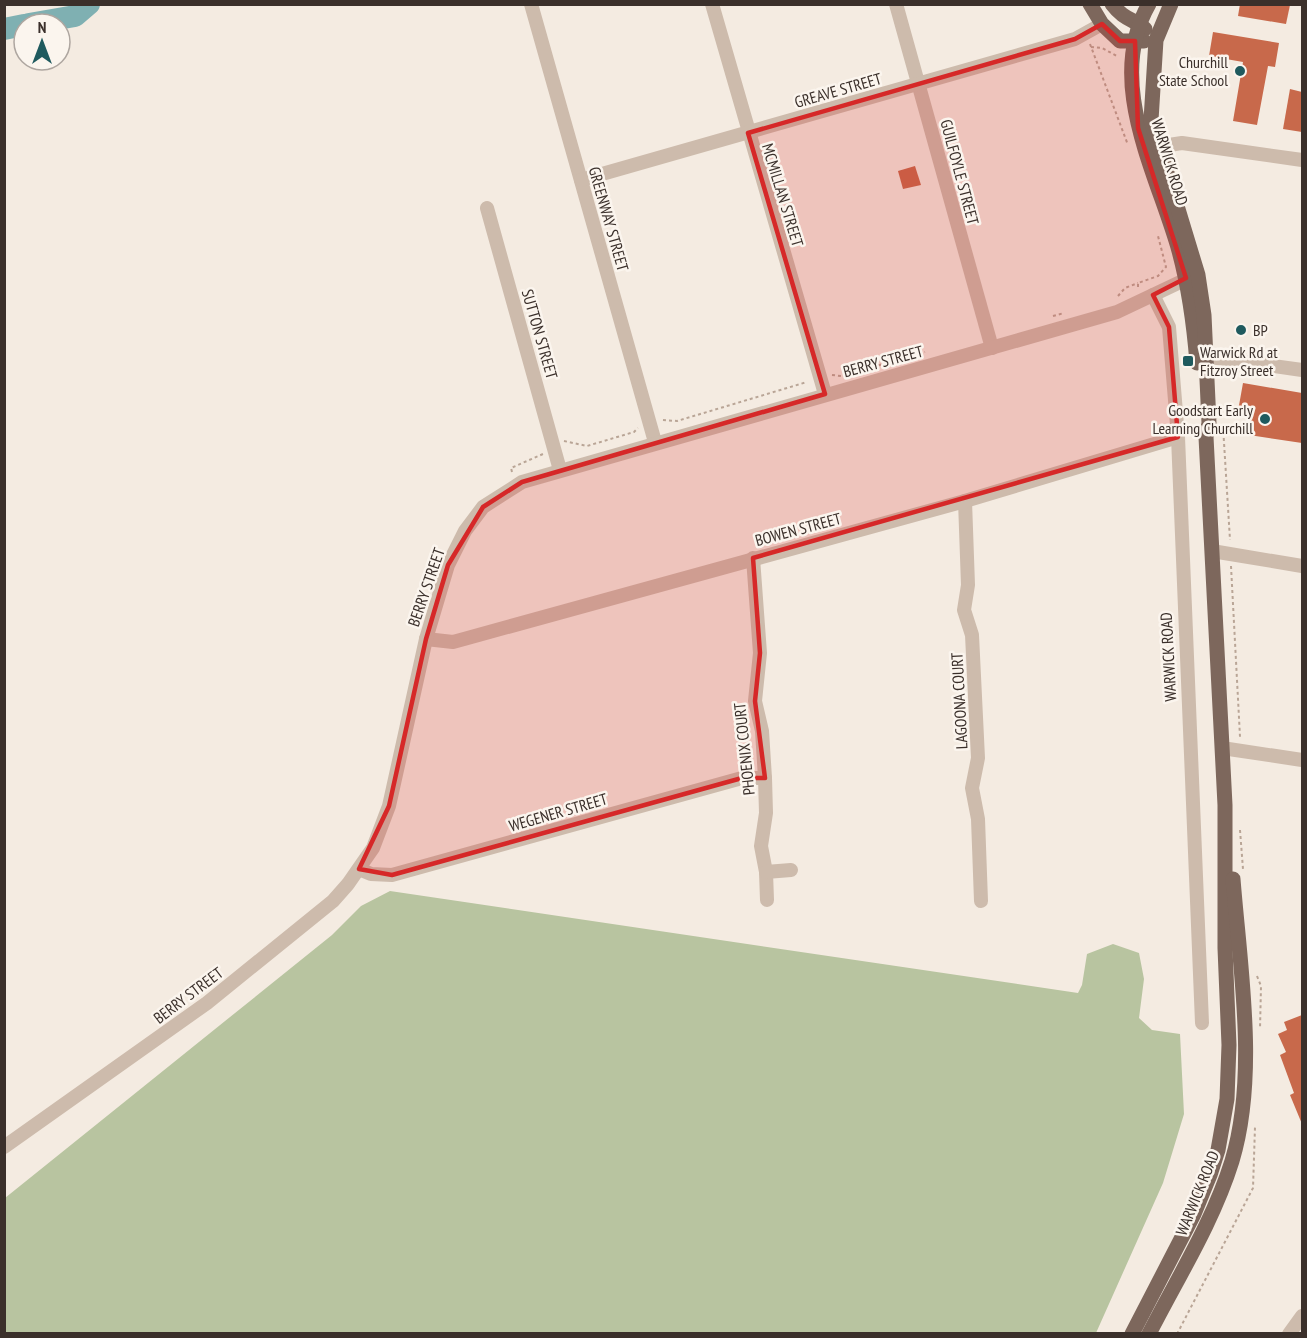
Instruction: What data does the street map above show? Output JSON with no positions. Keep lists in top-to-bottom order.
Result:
{
  "streets": {
    "main road": ["WARWICK ROAD"],
    "street": [
      "GREAVE STREET",
      "GUILFOYLE STREET",
      "MCMILLAN STREET",
      "GREENWAY STREET",
      "SUTTON STREET",
      "BERRY STREET",
      "BOWEN STREET",
      "LAGOONA COURT",
      "PHOENIX COURT",
      "WEGENER STREET"
    ]
  },
  "crossings": [
    ["GREAVE STREET", "GUILFOYLE STREET"],
    ["GREAVE STREET", "MCMILLAN STREET"],
    ["GREAVE STREET", "GREENWAY STREET"],
    ["WARWICK ROAD", "BERRY STREET"],
    ["WARWICK ROAD", "BOWEN STREET"],
    ["GUILFOYLE STREET", "BERRY STREET"],
    ["MCMILLAN STREET", "BERRY STREET"],
    ["GREENWAY STREET", "BERRY STREET"],
    ["SUTTON STREET", "BERRY STREET"],
    ["BERRY STREET", "BOWEN STREET"],
    ["BERRY STREET", "WEGENER STREET"],
    ["BOWEN STREET", "LAGOONA COURT"],
    ["BOWEN STREET", "PHOENIX COURT"],
    ["PHOENIX COURT", "WEGENER STREET"]
  ],
  "places": {
    "other": ["Churchill State School", "BP", "Goodstart Early Learning Churchill"],
    "transit": ["Warwick Rd at Fitzroy Street"]
  },
  "north": "top"
}
